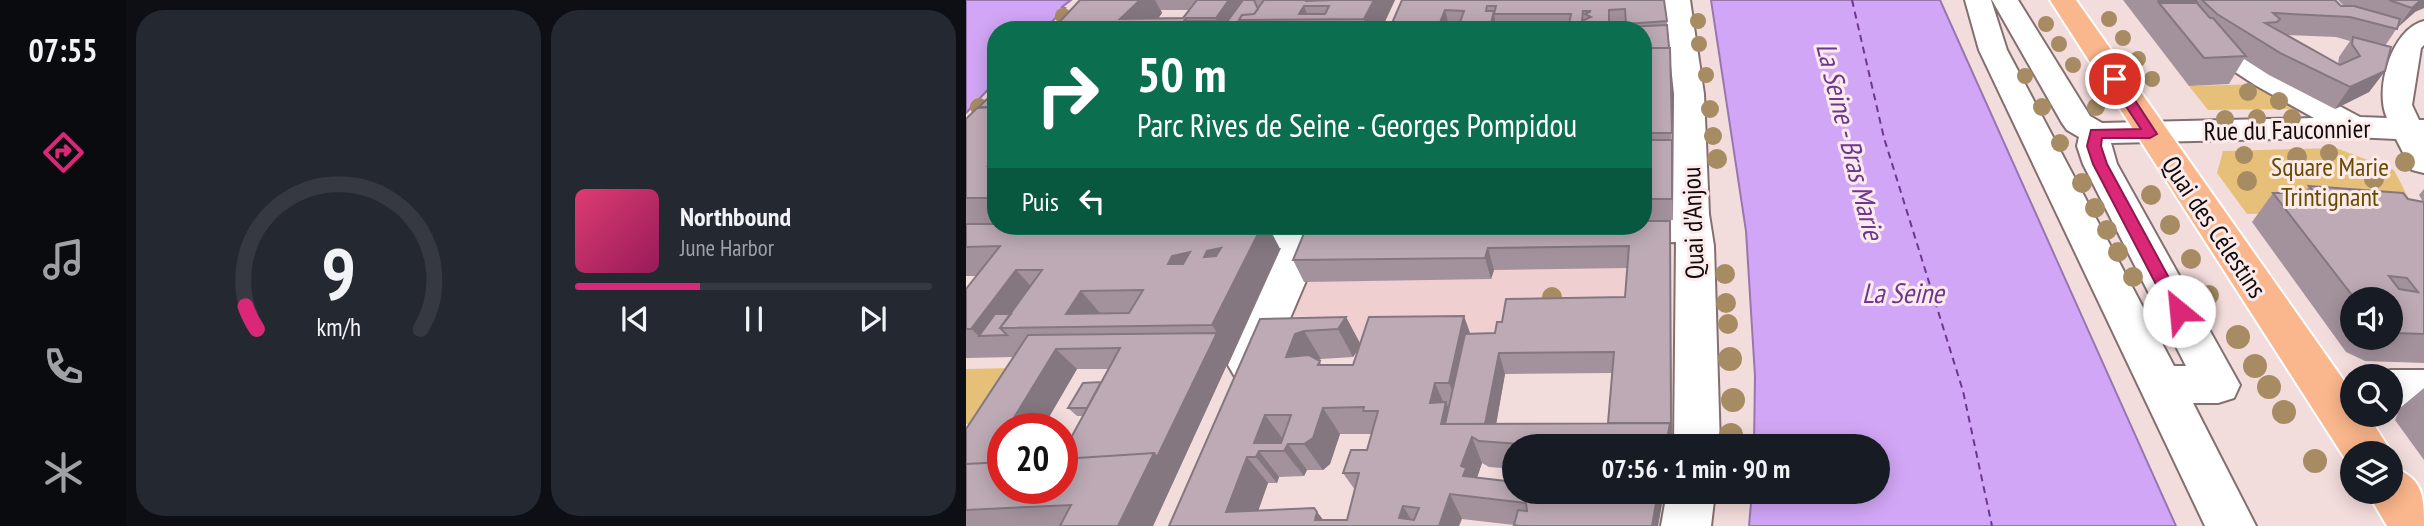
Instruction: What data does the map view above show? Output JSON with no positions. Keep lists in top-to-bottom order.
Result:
{
  "streets": {
    "main road": ["Quai des Célestins"],
    "street": ["Rue du Fauconnier", "Quai d'Anjou"]
  },
  "crossings": [
    ["Rue du Fauconnier", "Quai des Célestins"]
  ],
  "water": ["La Seine - Bras Marie", "La Seine"],
  "parks": ["Square Marie Trintignant"],
  "page": {
    "tabs": "07:55",
    "turn": ["50 m", "Parc Rives de Seine - Georges Pompidou"],
    "then": "Puis",
    "song": ["Northbound", "June Harbor"],
    "limit": "20",
    "trip": "07:56 · 1 min · 90 m",
    "gauge": ["9", "km/h"]
  }
}
